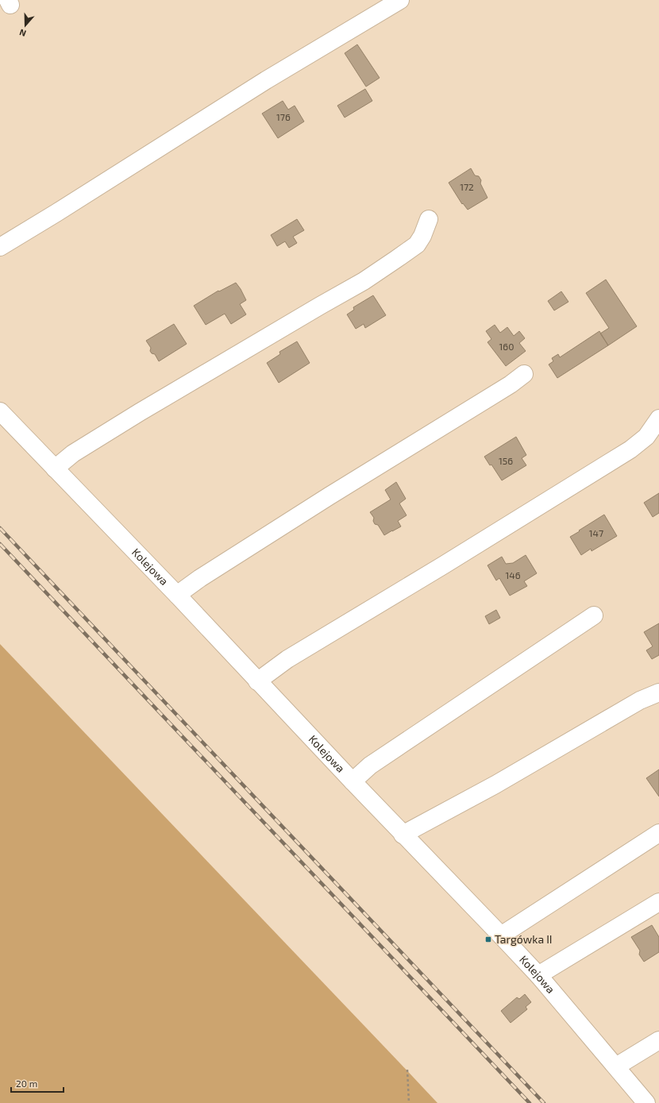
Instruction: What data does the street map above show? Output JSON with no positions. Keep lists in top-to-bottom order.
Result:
{
  "streets": {
    "street": ["Kolejowa"]
  },
  "places": {
    "transit": ["Targówka II"]
  },
  "house_numbers": [
    "176",
    "172",
    "160",
    "156",
    "147",
    "146"
  ],
  "scale_bar": "20 m",
  "north": "bottom"
}
